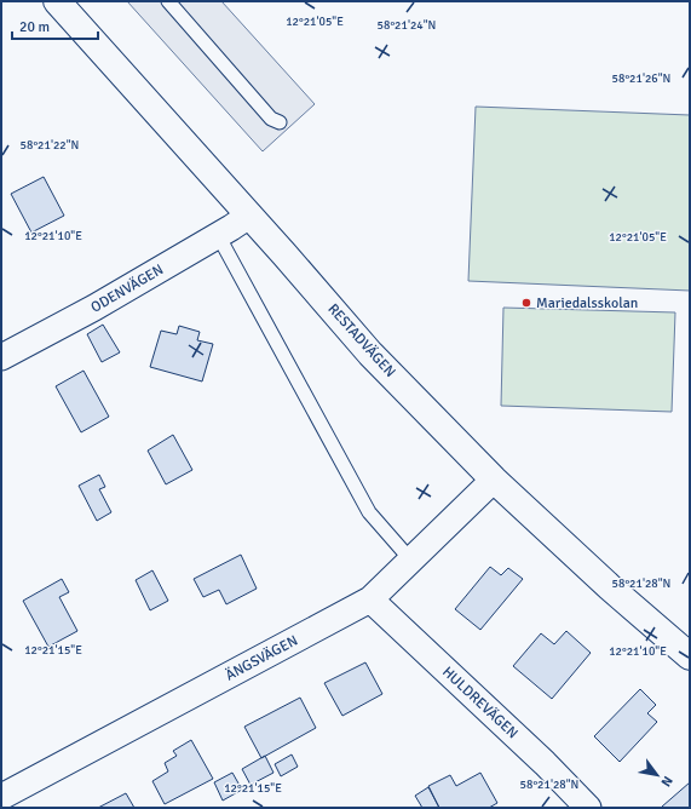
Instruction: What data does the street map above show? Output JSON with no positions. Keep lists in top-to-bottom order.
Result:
{
  "streets": {
    "street": [
      "ODENVÄGEN",
      "RESTADVÄGEN",
      "ÄNGSVÄGEN",
      "HULDREVÄGEN"
    ]
  },
  "crossings": [
    ["ODENVÄGEN", "RESTADVÄGEN"],
    ["RESTADVÄGEN", "ÄNGSVÄGEN"],
    ["ÄNGSVÄGEN", "HULDREVÄGEN"]
  ],
  "places": ["Mariedalsskolan"],
  "scale_bar": "20 m",
  "north": "bottom right",
  "coordinates": [
    "12°21'05\"E",
    "58°21'24\"N",
    "58°21'26\"N",
    "58°21'22\"N",
    "12°21'10\"E",
    "58°21'28\"N",
    "12°21'15\"E"
  ]
}
